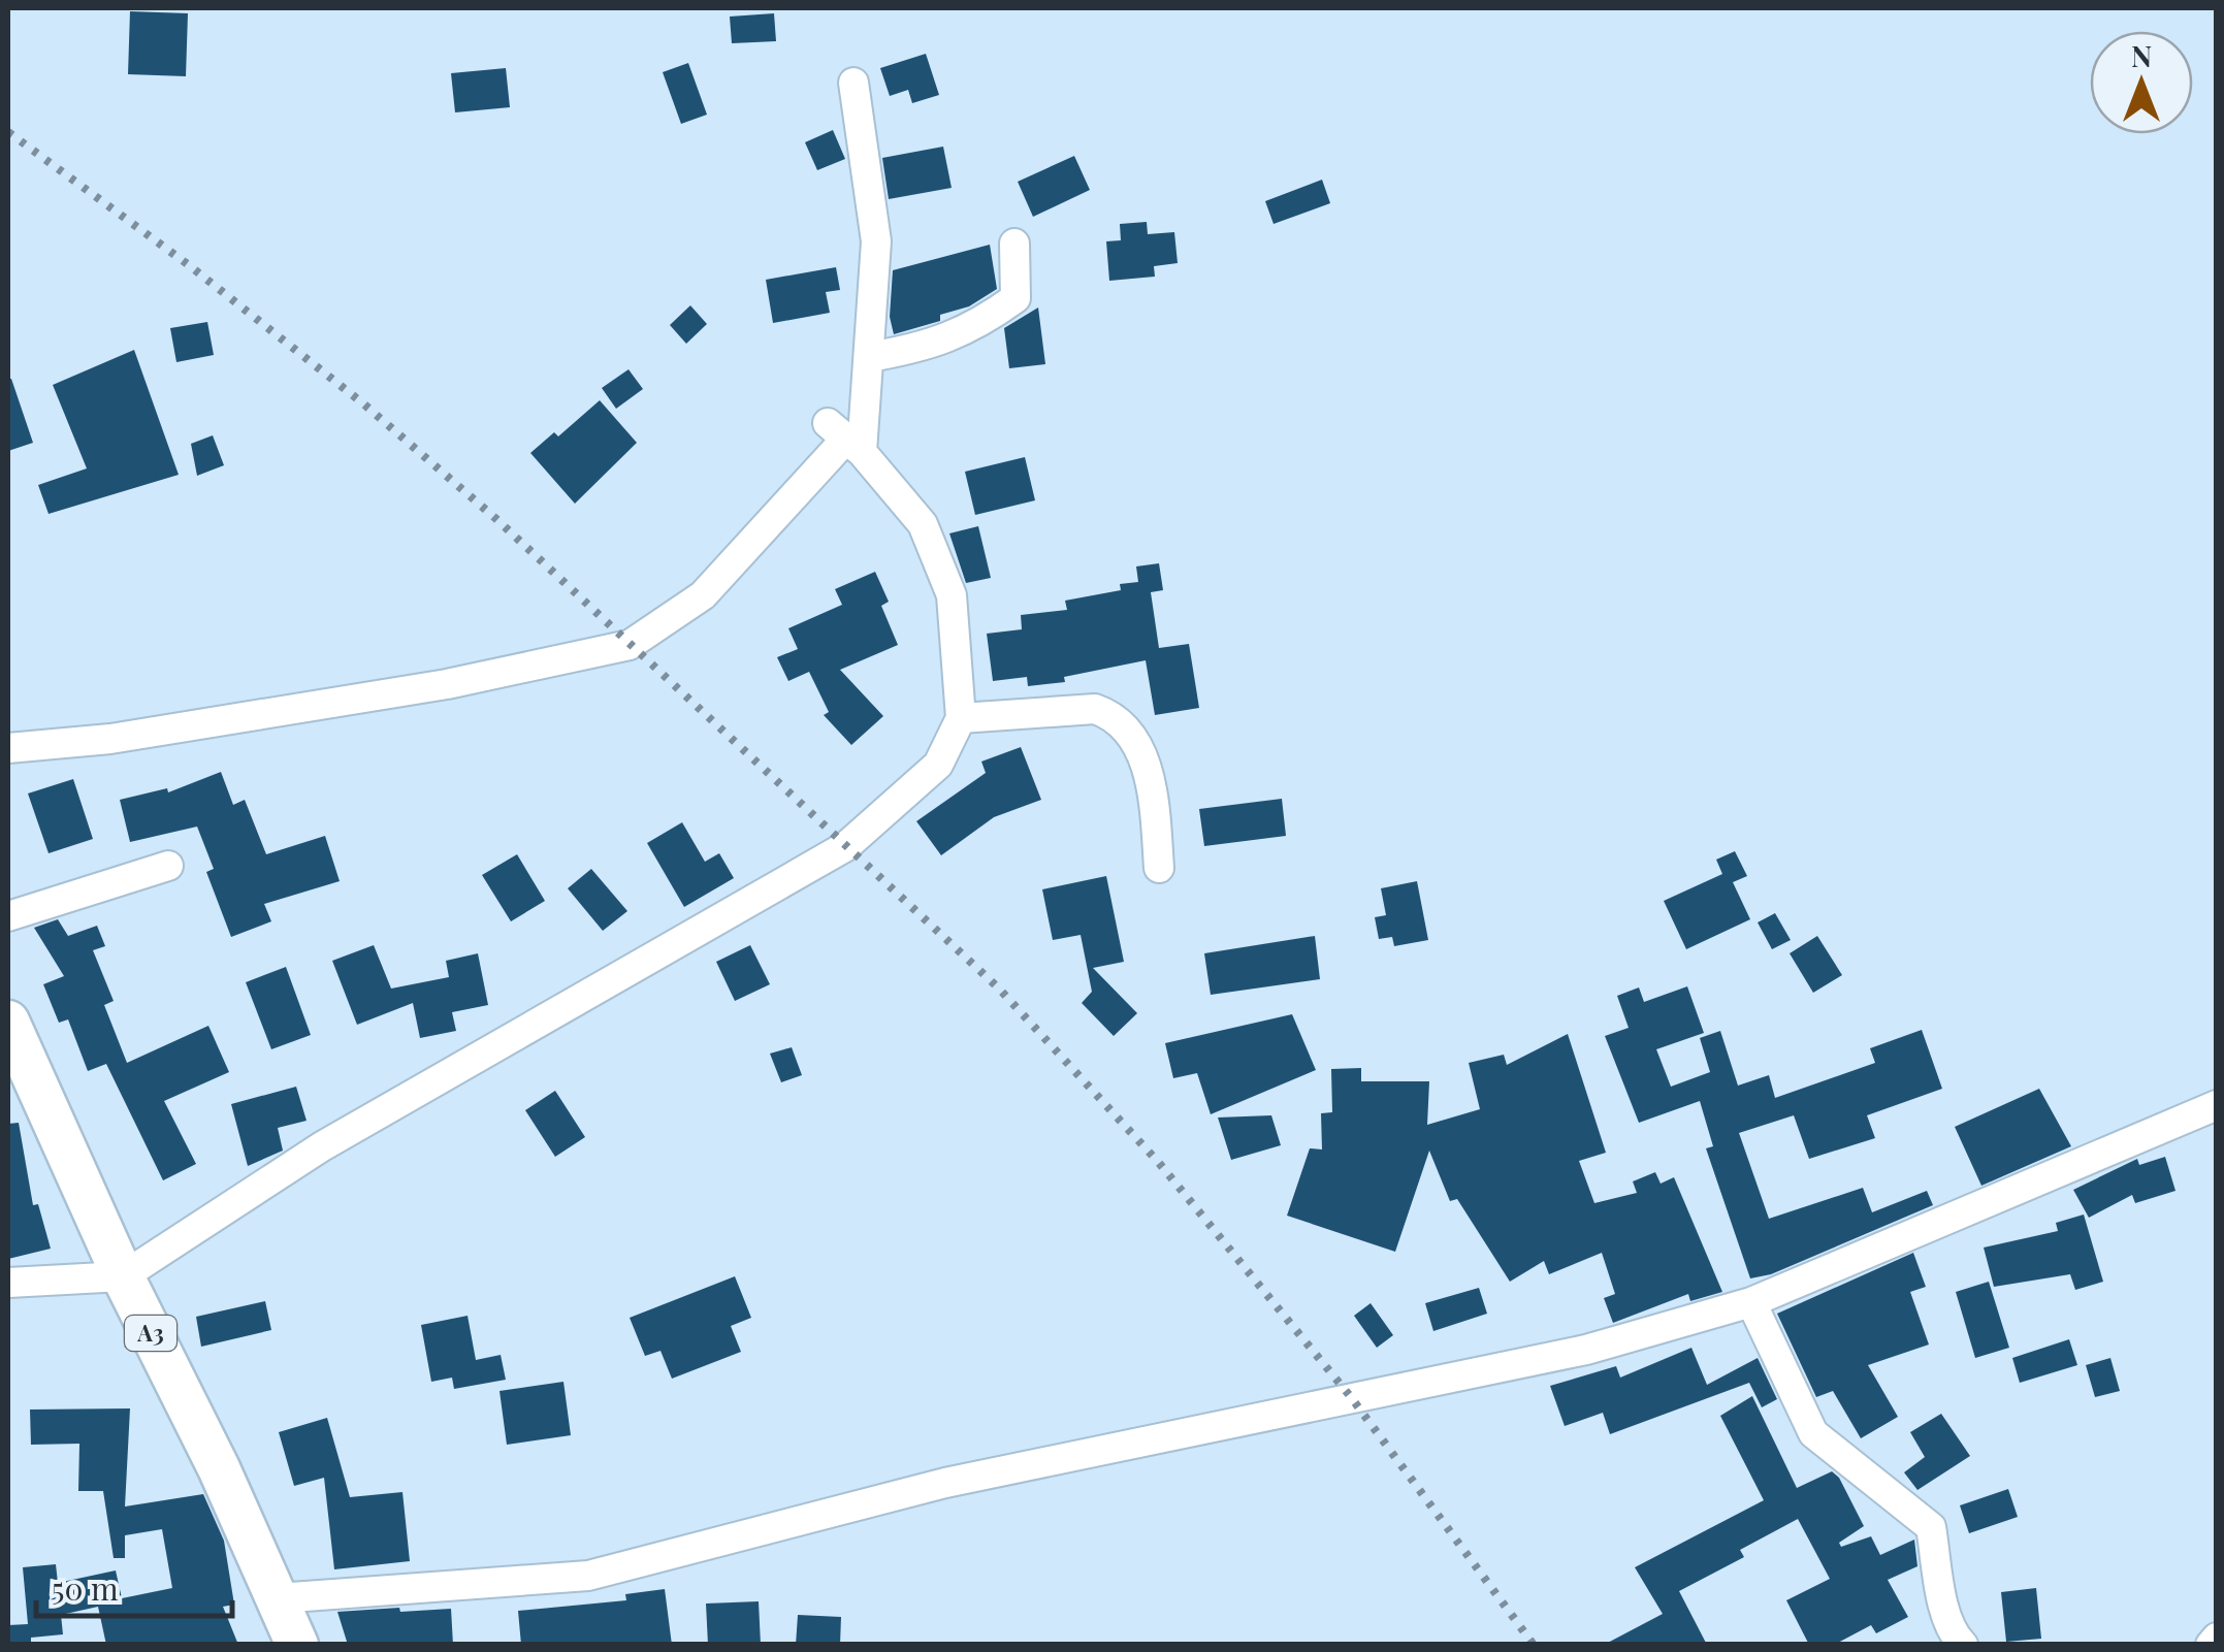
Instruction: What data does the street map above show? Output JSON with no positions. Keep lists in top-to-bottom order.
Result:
{
  "streets": {
    "highway": ["A3"]
  },
  "scale_bar": "50 m",
  "north": "top"
}
